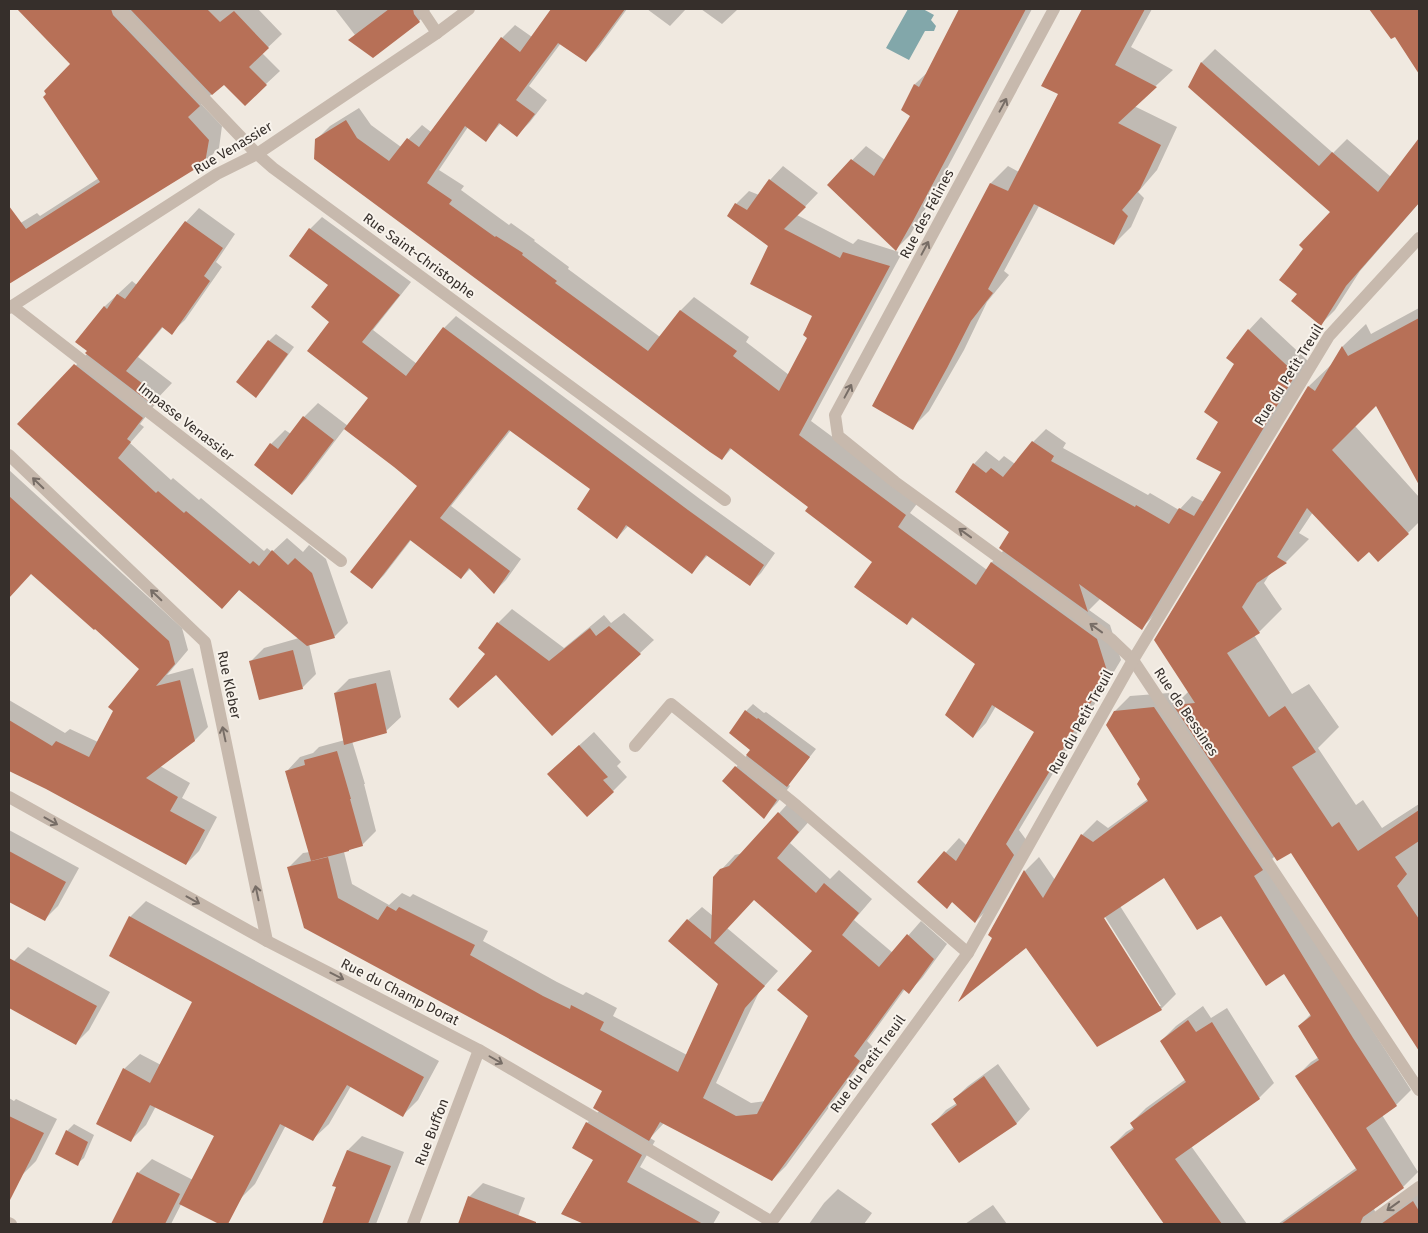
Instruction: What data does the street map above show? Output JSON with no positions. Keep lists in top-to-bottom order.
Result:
{
  "streets": {
    "street": [
      "Rue Venassier",
      "Rue des Félines",
      "Rue Saint-Christophe",
      "Rue du Petit Treuil",
      "Impasse Venassier",
      "Rue Kleber",
      "Rue de Bessines",
      "Rue du Champ Dorat",
      "Rue Buffon"
    ]
  },
  "crossings": [
    ["Rue Venassier", "Rue Saint-Christophe"],
    ["Rue Venassier", "Impasse Venassier"],
    ["Rue des Félines", "Rue de Bessines"],
    ["Rue du Petit Treuil", "Rue de Bessines"],
    ["Rue du Petit Treuil", "Rue du Champ Dorat"],
    ["Rue Kleber", "Rue du Champ Dorat"],
    ["Rue du Champ Dorat", "Rue Buffon"]
  ],
  "one_way": [
    "Rue des Félines",
    "Rue Kleber",
    "Rue de Bessines",
    "Rue du Champ Dorat"
  ]
}
